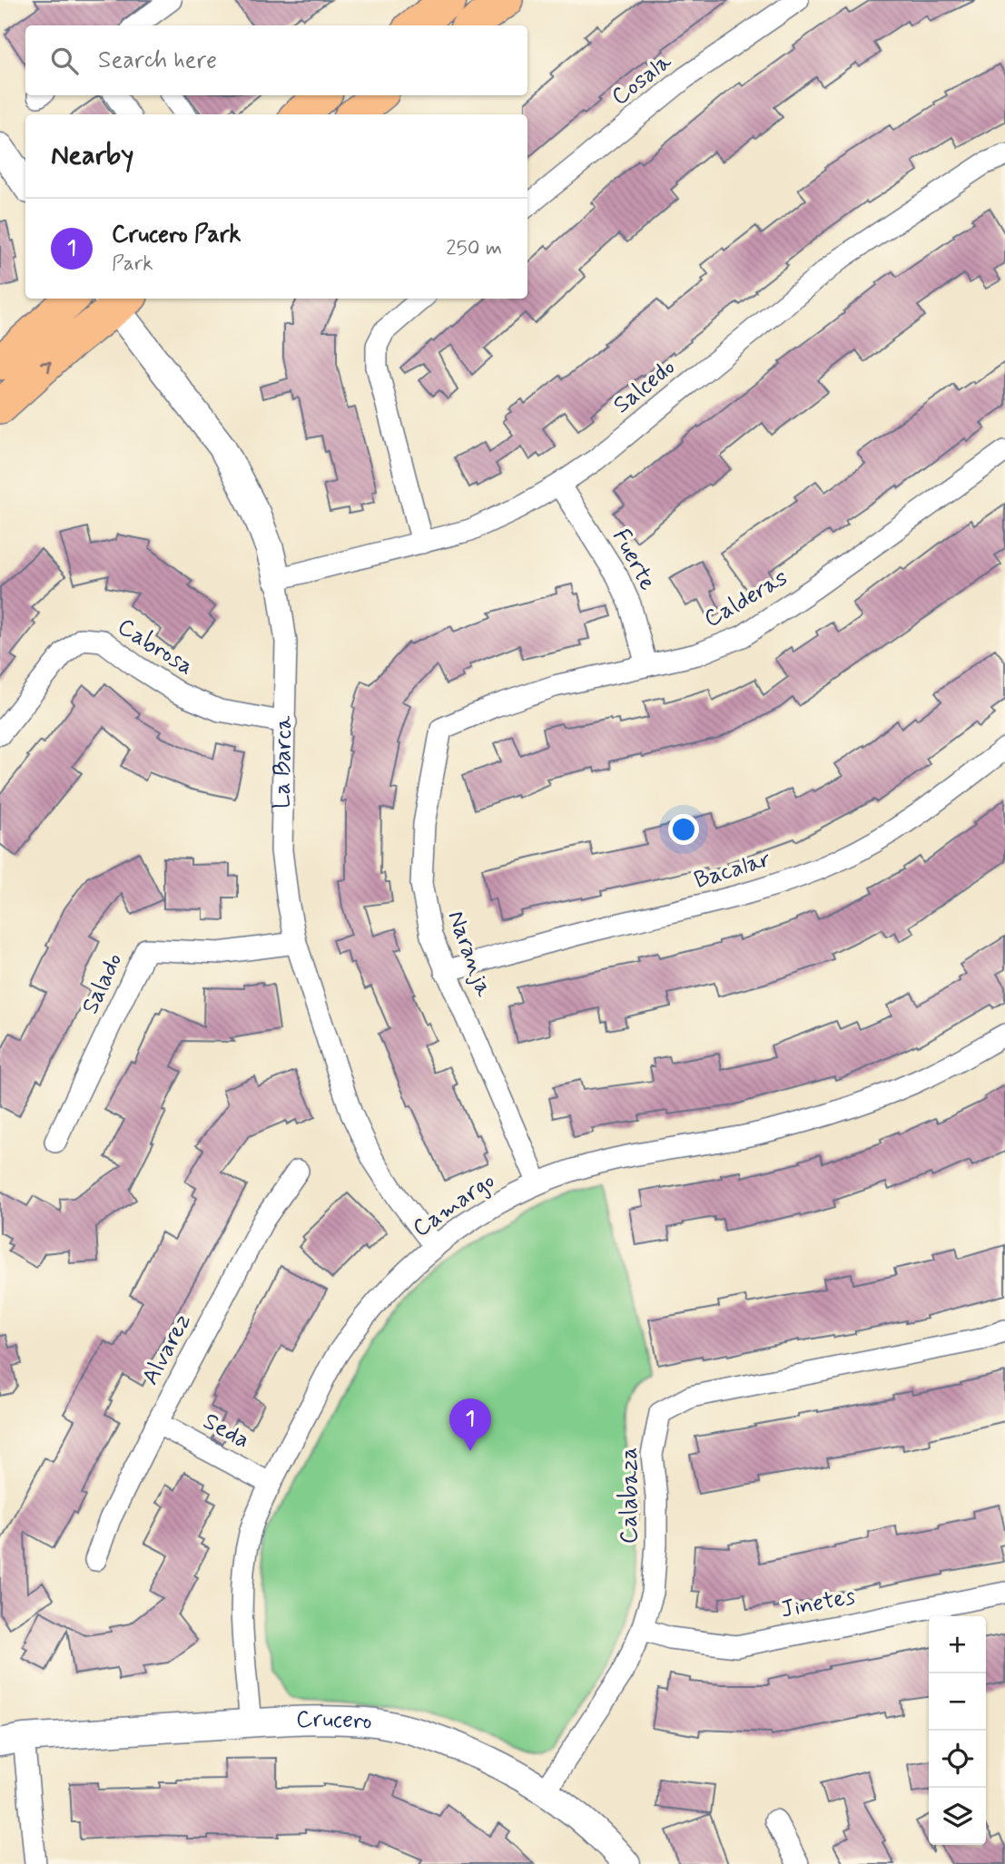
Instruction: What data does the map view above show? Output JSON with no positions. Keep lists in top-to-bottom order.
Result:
{
  "streets": {
    "street": [
      "Cosala",
      "Salcedo",
      "Fuerte",
      "Calderas",
      "Cabrosa",
      "La Barca",
      "Bacalar",
      "Naranja",
      "Salado",
      "Camargo",
      "Alvarez",
      "Seda",
      "Calabaza",
      "Jinetes",
      "Crucero"
    ]
  },
  "crossings": [
    ["Salcedo", "Fuerte"],
    ["Salcedo", "La Barca"],
    ["Fuerte", "Calderas"],
    ["Calderas", "Naranja"],
    ["Cabrosa", "La Barca"],
    ["La Barca", "Salado"],
    ["La Barca", "Camargo"],
    ["Bacalar", "Naranja"],
    ["Naranja", "Camargo"],
    ["Camargo", "Seda"],
    ["Camargo", "Crucero"],
    ["Alvarez", "Seda"],
    ["Calabaza", "Jinetes"],
    ["Calabaza", "Crucero"]
  ],
  "page": {
    "search": "Search here",
    "heading": "Nearby",
    "list": [
      {
        "mark": "1",
        "name": "Crucero Park",
        "note": "Park",
        "value": "250 m"
      }
    ],
    "pins": "1",
    "map_buttons": ["+", "−"]
  }
}
